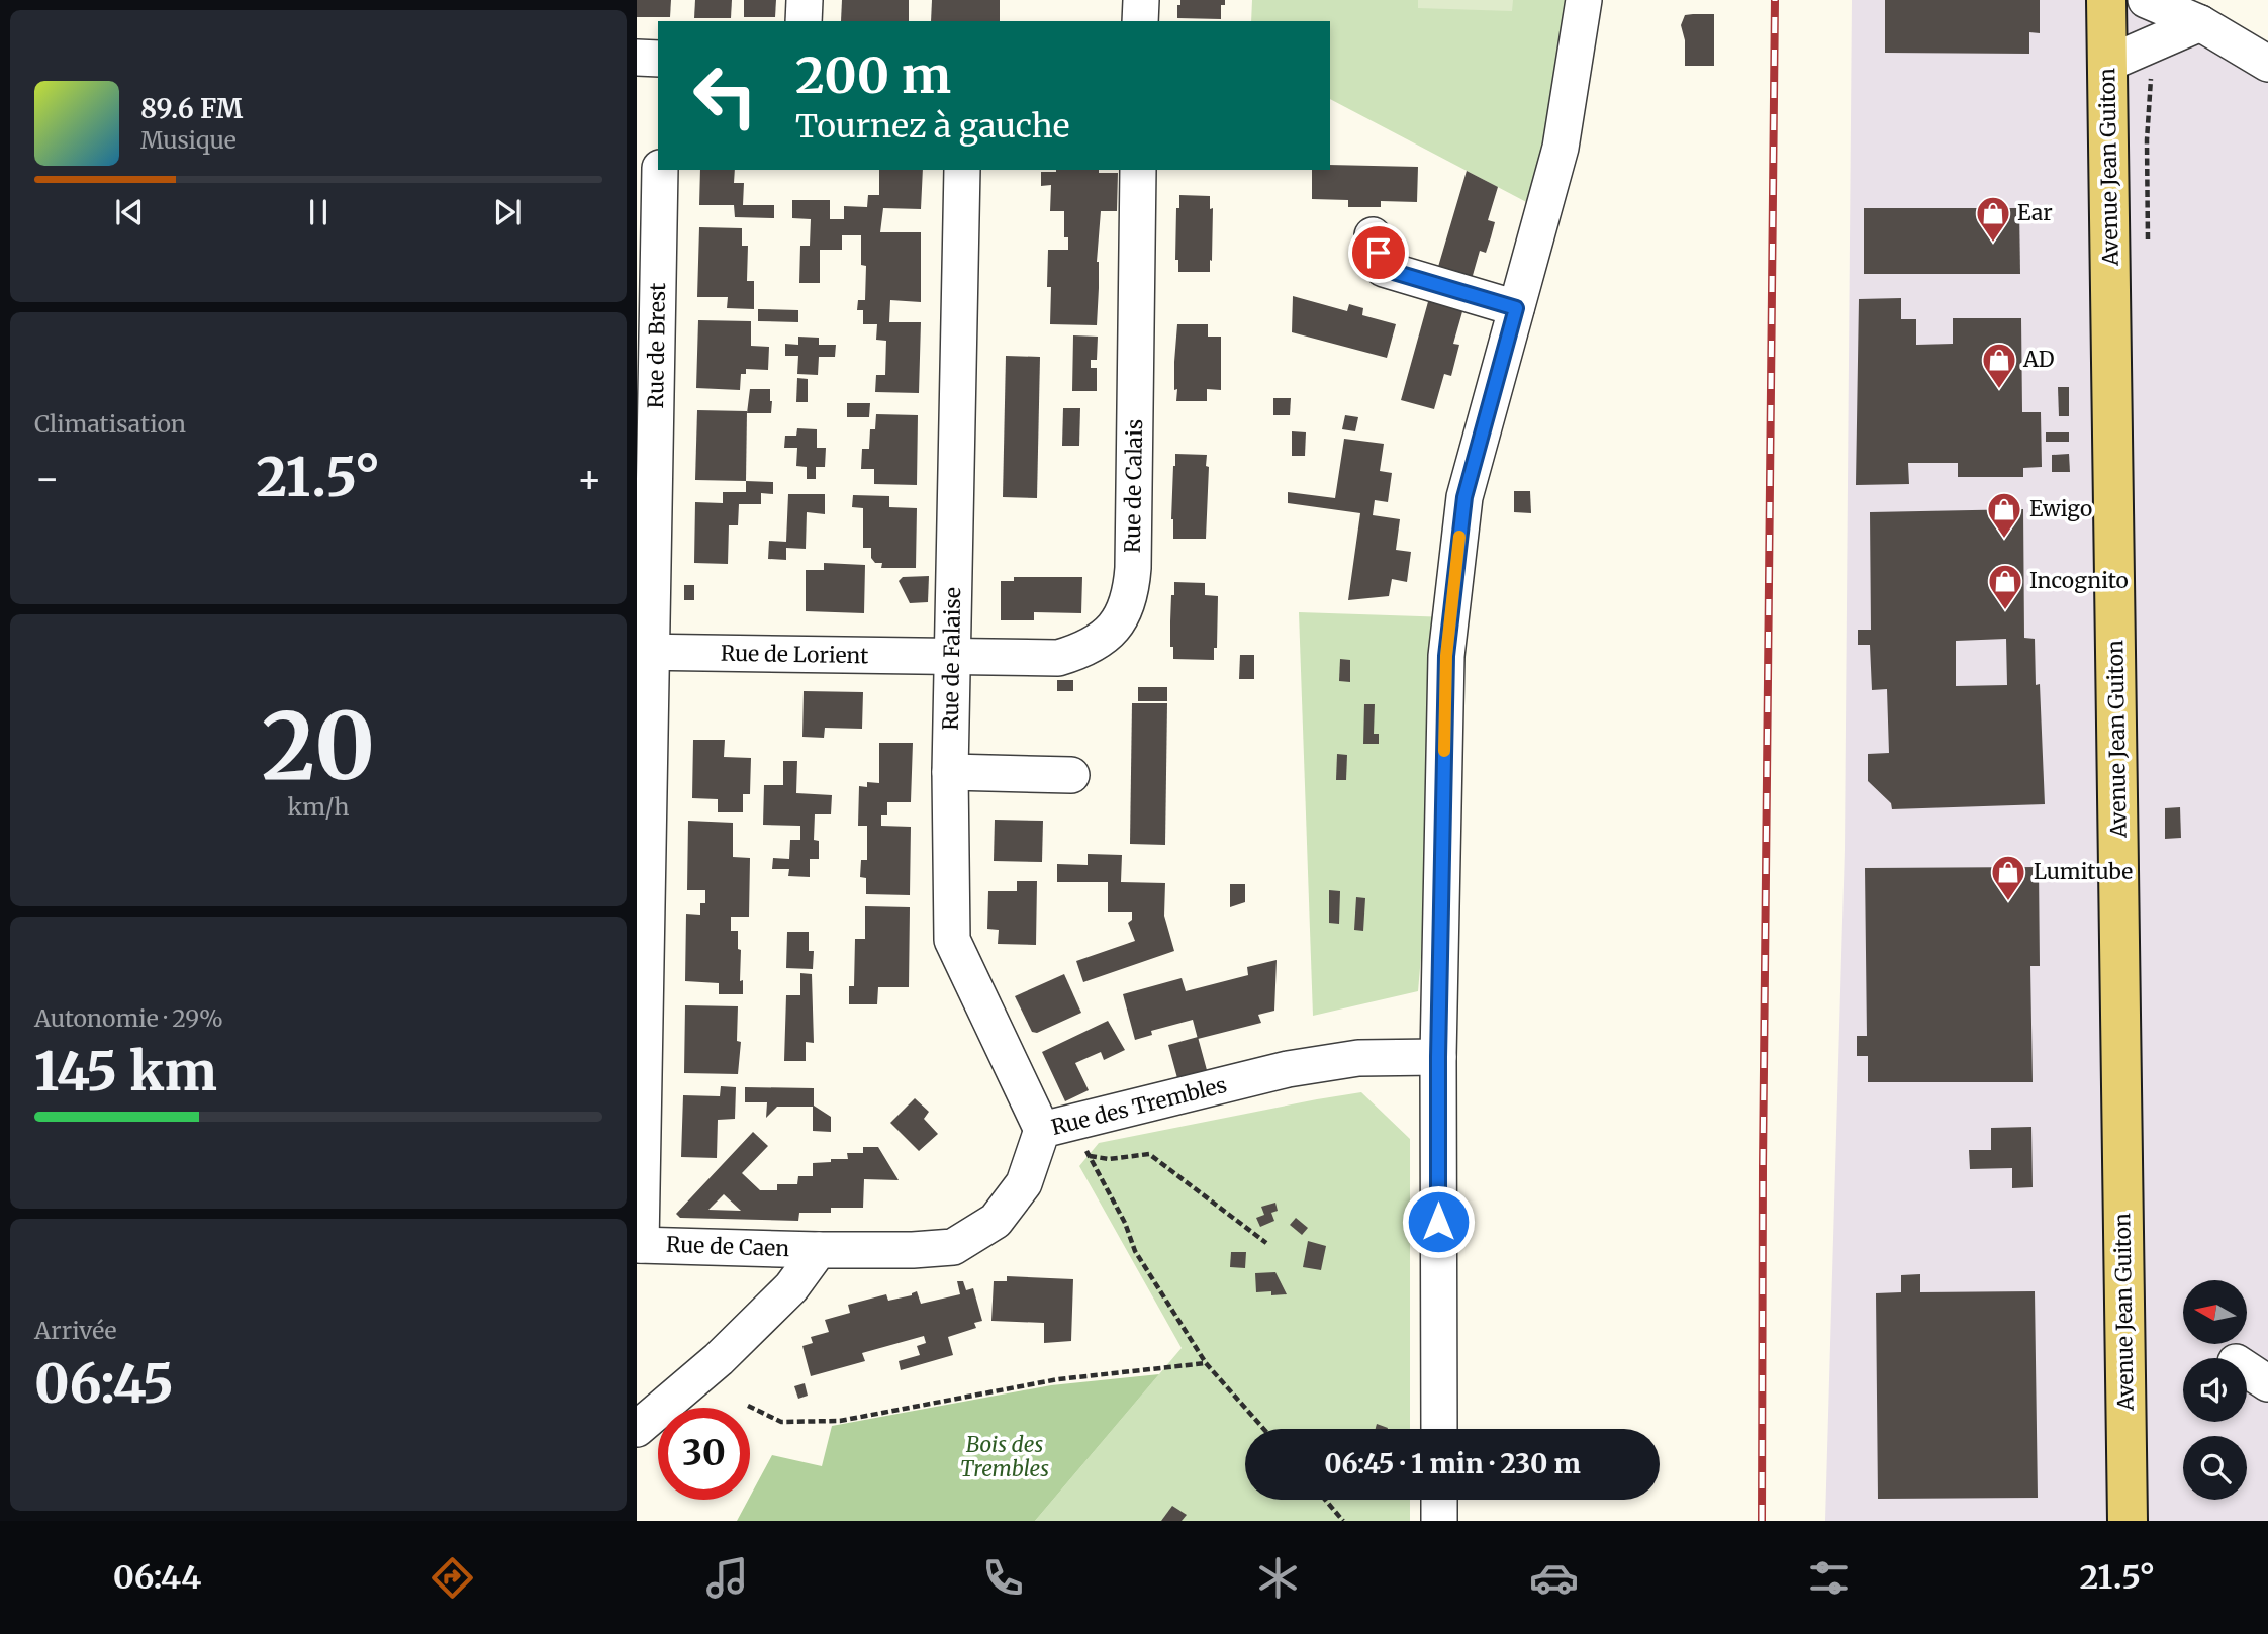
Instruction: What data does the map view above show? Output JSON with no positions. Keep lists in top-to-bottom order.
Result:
{
  "streets": {
    "main road": ["Avenue Jean Guiton"],
    "street": [
      "Rue de Brest",
      "Rue de Calais",
      "Rue de Lorient",
      "Rue de Falaise",
      "Rue des Trembles",
      "Rue de Caen"
    ]
  },
  "crossings": [
    ["Rue de Brest", "Rue de Lorient"],
    ["Rue de Brest", "Rue de Caen"],
    ["Rue de Calais", "Rue de Lorient"],
    ["Rue de Calais", "Rue de Falaise"],
    ["Rue de Lorient", "Rue de Falaise"],
    ["Rue de Falaise", "Rue des Trembles"],
    ["Rue des Trembles", "Rue de Caen"]
  ],
  "parks": ["Bois des Trembles"],
  "places": {
    "shop": [
      "Ear",
      "AD",
      "Ewigo",
      "Incognito",
      "Lumitube"
    ]
  },
  "north": "left",
  "page": {
    "turn": ["200 m", "Tournez à gauche"],
    "song": ["89.6 FM", "Musique"],
    "tile": [
      "Climatisation",
      ["20", "km/h"],
      ["Autonomie · 29%", "145 km"],
      ["Arrivée", "06:45"]
    ],
    "heat": ["−", "21.5°", "+"],
    "limit": "30",
    "trip": "06:45 · 1 min · 230 m",
    "tabs": ["06:44", "21.5°"]
  }
}
